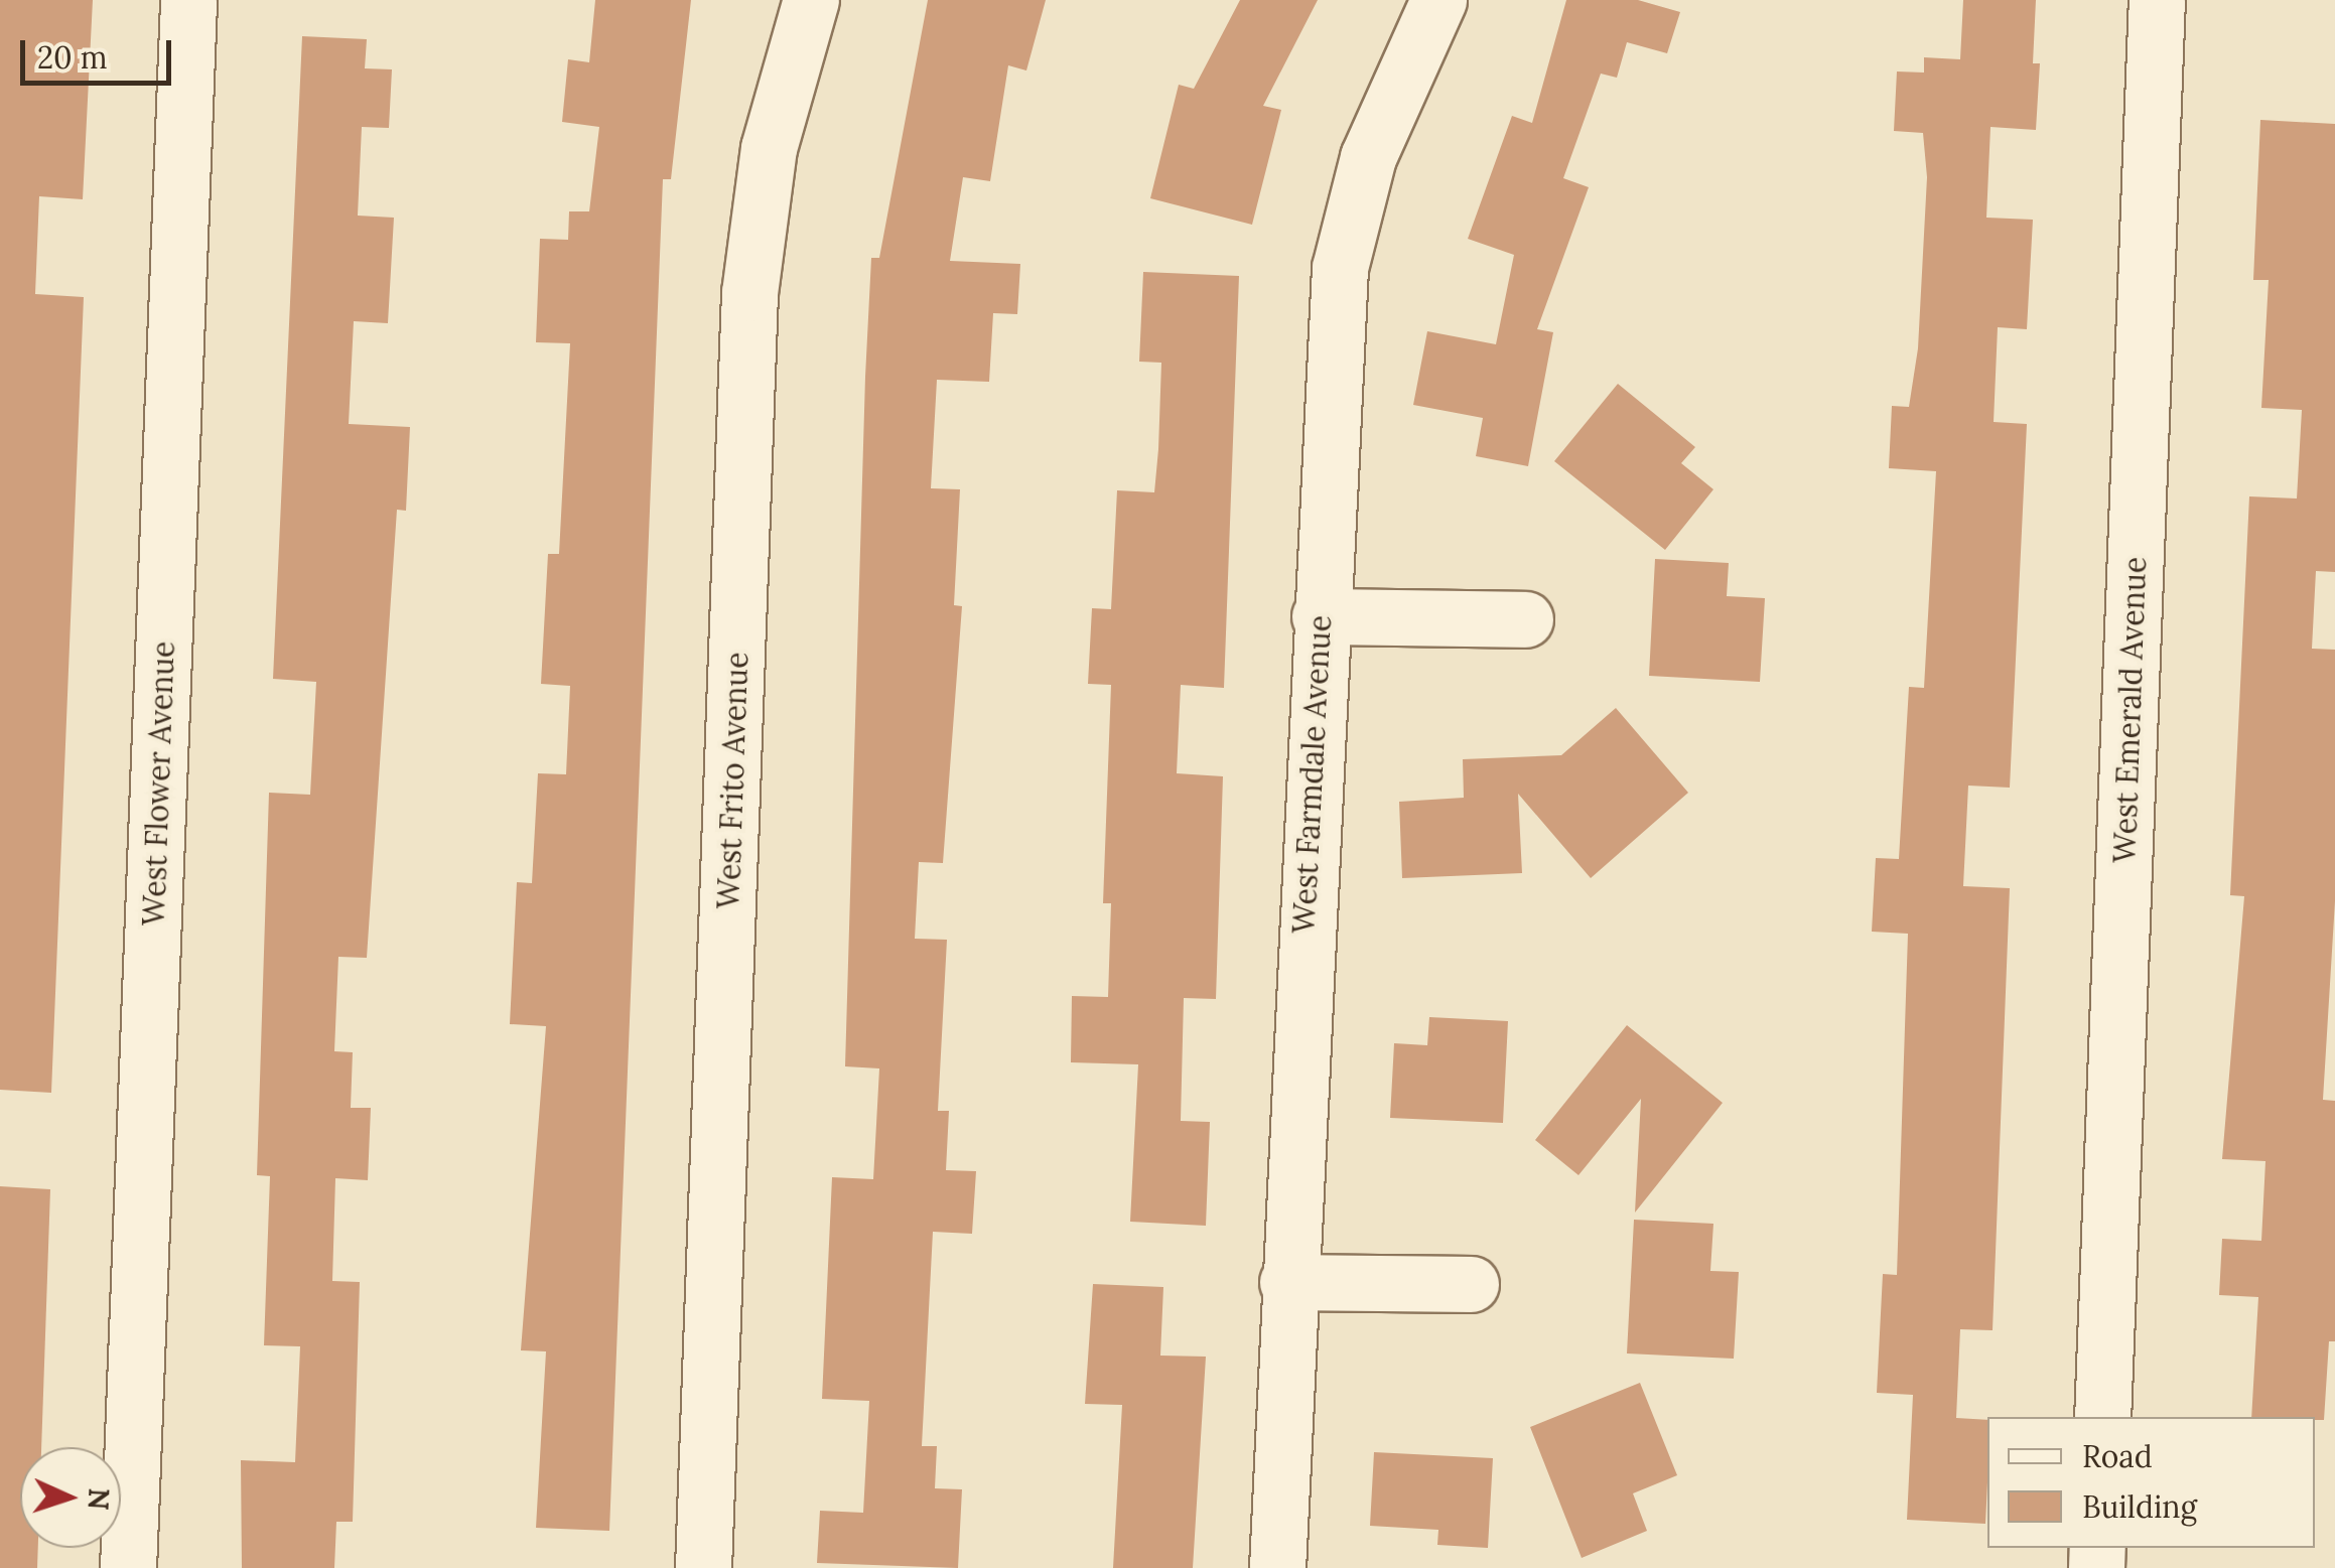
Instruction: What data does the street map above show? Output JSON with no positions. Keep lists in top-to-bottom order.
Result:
{
  "streets": {
    "street": [
      "West Emerald Avenue",
      "West Farmdale Avenue",
      "West Frito Avenue",
      "West Flower Avenue"
    ]
  },
  "legend": ["Road", "Building"],
  "scale_bar": "20 m",
  "north": "right"
}
